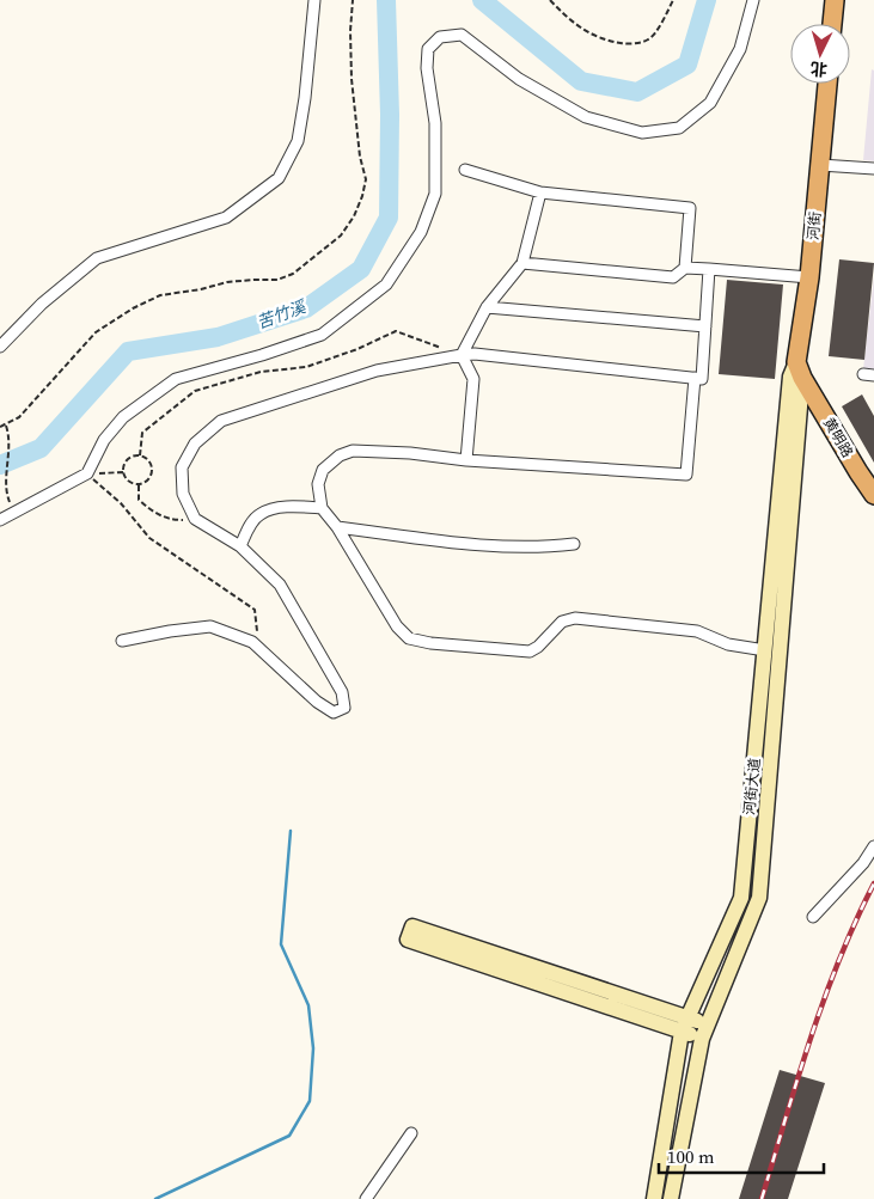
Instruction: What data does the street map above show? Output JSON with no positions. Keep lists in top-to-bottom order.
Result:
{
  "streets": {
    "highway": ["河街", "黄明路"],
    "main road": ["河街大道"]
  },
  "crossings": [
    ["河街", "黄明路"],
    ["河街", "河街大道"],
    ["黄明路", "河街大道"]
  ],
  "water": ["苦竹溪"],
  "scale_bar": "100 m",
  "north": "bottom"
}
